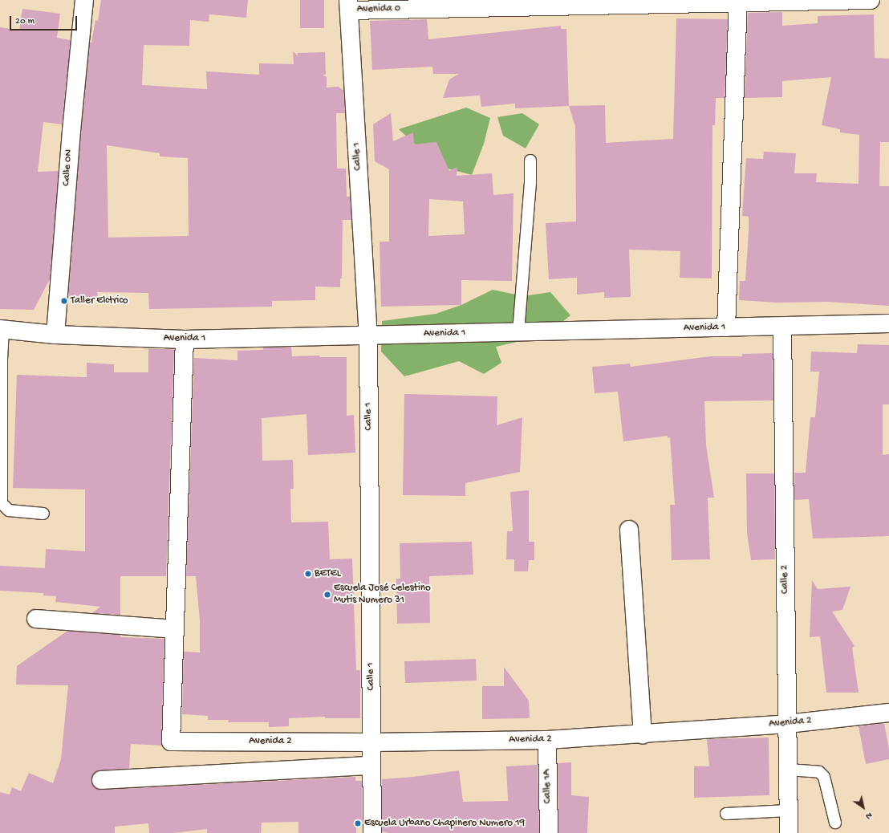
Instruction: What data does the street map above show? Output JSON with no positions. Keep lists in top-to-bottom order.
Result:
{
  "streets": {
    "street": [
      "Avenida 0",
      "Calle 1",
      "Calle 0N",
      "Avenida 1",
      "Calle 2",
      "Avenida 2",
      "Calle 1A"
    ]
  },
  "crossings": [
    ["Avenida 0", "Calle 1"],
    ["Calle 1", "Avenida 1"],
    ["Calle 1", "Avenida 2"],
    ["Calle 0N", "Avenida 1"],
    ["Avenida 1", "Calle 2"],
    ["Calle 2", "Avenida 2"],
    ["Avenida 2", "Calle 1A"]
  ],
  "places": [
    "Taller Elctrico",
    "BETEL",
    "Escuela José Celestino Mutis Numero 31",
    "Escuela Urbano Chapinero Numero 19"
  ],
  "scale_bar": "20 m",
  "north": "bottom right"
}
